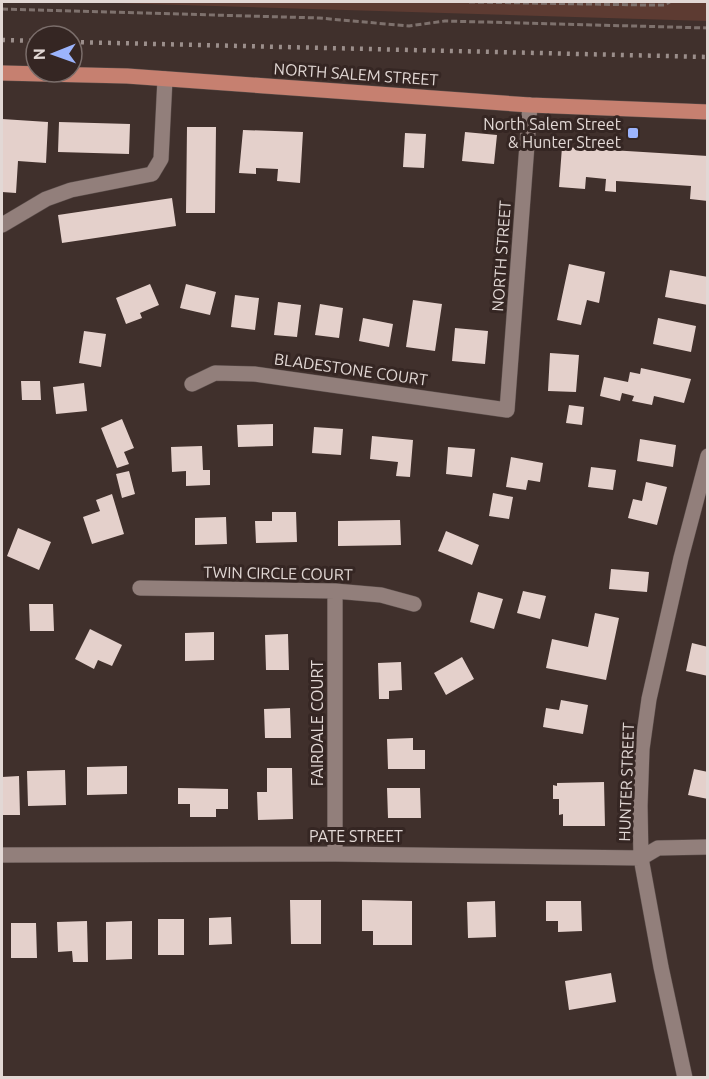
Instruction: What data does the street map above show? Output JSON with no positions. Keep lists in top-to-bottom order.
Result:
{
  "streets": {
    "main road": ["NORTH SALEM STREET"],
    "street": [
      "NORTH STREET",
      "BLADESTONE COURT",
      "TWIN CIRCLE COURT",
      "FAIRDALE COURT",
      "HUNTER STREET",
      "PATE STREET"
    ]
  },
  "crossings": [
    ["NORTH SALEM STREET", "NORTH STREET"],
    ["NORTH STREET", "BLADESTONE COURT"],
    ["TWIN CIRCLE COURT", "FAIRDALE COURT"],
    ["FAIRDALE COURT", "PATE STREET"],
    ["HUNTER STREET", "PATE STREET"]
  ],
  "places": {
    "transit": ["North Salem Street & Hunter Street"]
  },
  "north": "left"
}
